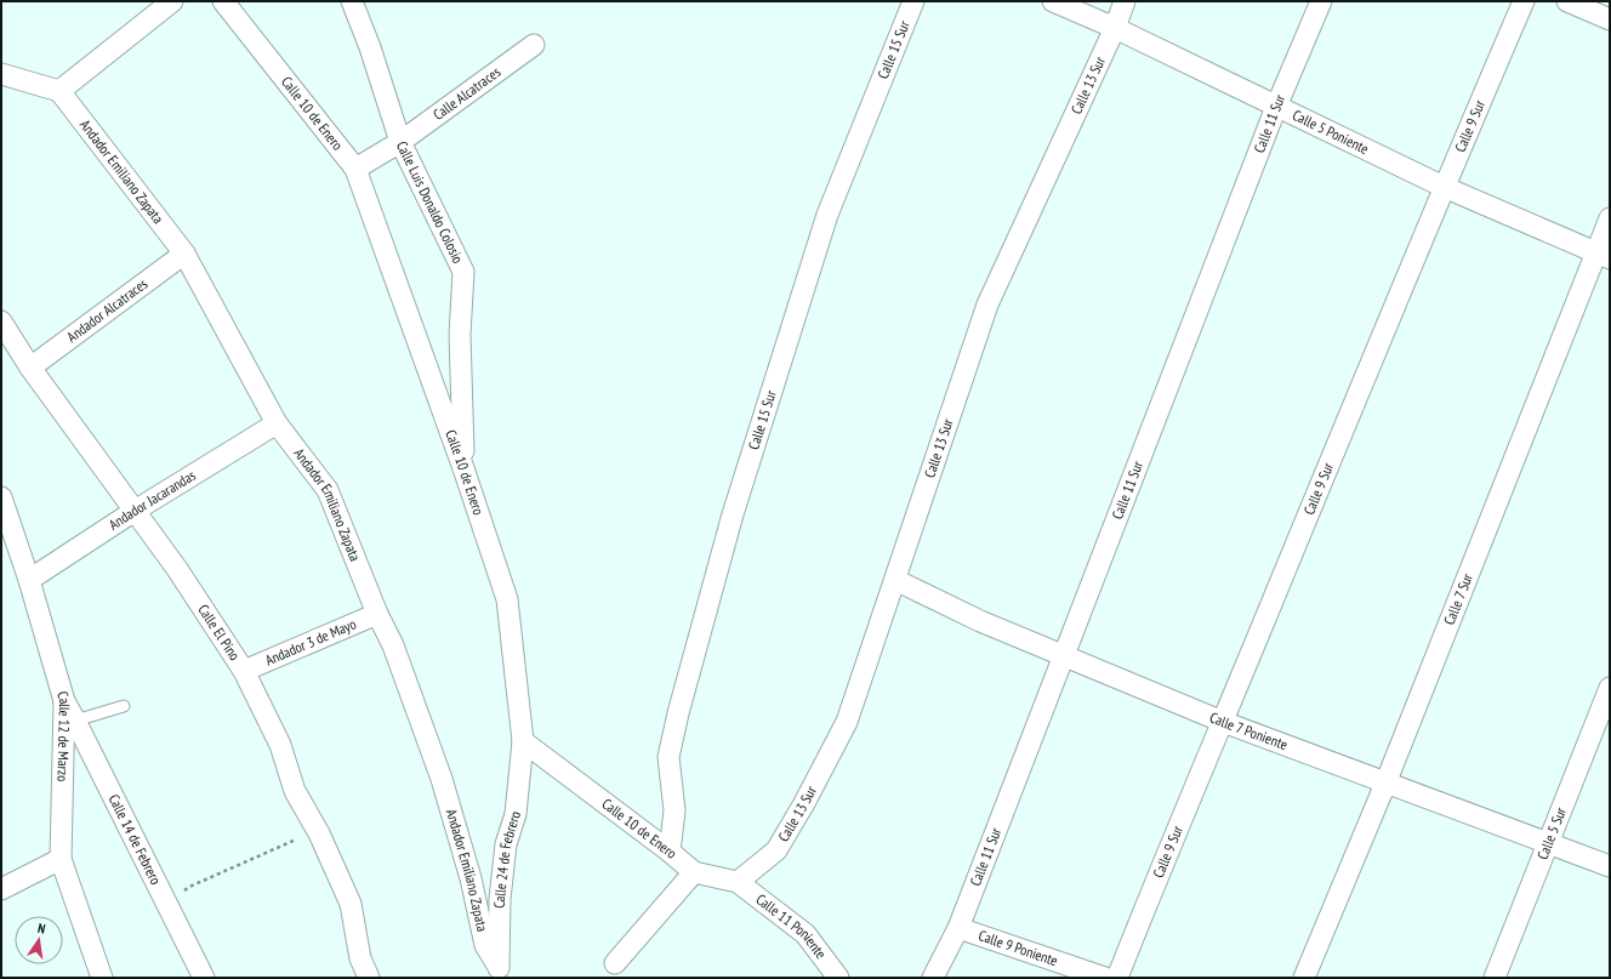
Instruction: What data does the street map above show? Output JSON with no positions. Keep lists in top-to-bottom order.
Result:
{
  "streets": {
    "street": [
      "Calle 15 Sur",
      "Calle 13 Sur",
      "Calle Alcatraces",
      "Calle 10 de Enero",
      "Calle 11 Sur",
      "Calle 9 Sur",
      "Calle 5 Poniente",
      "Andador Emiliano Zapata",
      "Calle Luis Donaldo Colosio",
      "Andador Alcatraces",
      "Andador Jacarandas",
      "Calle 7 Sur",
      "Calle El Pino",
      "Andador 3 de Mayo",
      "Calle 7 Poniente",
      "Calle 12 de Marzo",
      "Calle 5 Sur",
      "Calle 14 de Febrero",
      "Calle 24 de Febrero",
      "Calle 11 Poniente",
      "Calle 9 Poniente"
    ]
  },
  "crossings": [
    ["Calle 15 Sur", "Calle 10 de Enero"],
    ["Calle 13 Sur", "Calle 10 de Enero"],
    ["Calle 13 Sur", "Calle 5 Poniente"],
    ["Calle 13 Sur", "Calle 7 Poniente"],
    ["Calle 13 Sur", "Calle 11 Poniente"],
    ["Calle Alcatraces", "Calle 10 de Enero"],
    ["Calle Alcatraces", "Calle Luis Donaldo Colosio"],
    ["Calle 10 de Enero", "Calle Luis Donaldo Colosio"],
    ["Calle 10 de Enero", "Calle 24 de Febrero"],
    ["Calle 10 de Enero", "Calle 11 Poniente"],
    ["Calle 11 Sur", "Calle 5 Poniente"],
    ["Calle 11 Sur", "Calle 7 Poniente"],
    ["Calle 11 Sur", "Calle 9 Poniente"],
    ["Calle 9 Sur", "Calle 5 Poniente"],
    ["Calle 9 Sur", "Calle 7 Poniente"],
    ["Calle 5 Poniente", "Calle 7 Sur"],
    ["Andador Emiliano Zapata", "Andador Alcatraces"],
    ["Andador Emiliano Zapata", "Andador Jacarandas"],
    ["Andador Emiliano Zapata", "Andador 3 de Mayo"],
    ["Andador Emiliano Zapata", "Calle 24 de Febrero"],
    ["Andador Alcatraces", "Calle El Pino"],
    ["Andador Jacarandas", "Calle El Pino"],
    ["Andador Jacarandas", "Calle 12 de Marzo"],
    ["Calle 7 Sur", "Calle 7 Poniente"],
    ["Calle El Pino", "Andador 3 de Mayo"],
    ["Calle 7 Poniente", "Calle 5 Sur"],
    ["Calle 12 de Marzo", "Calle 14 de Febrero"]
  ],
  "north": "top"
}
